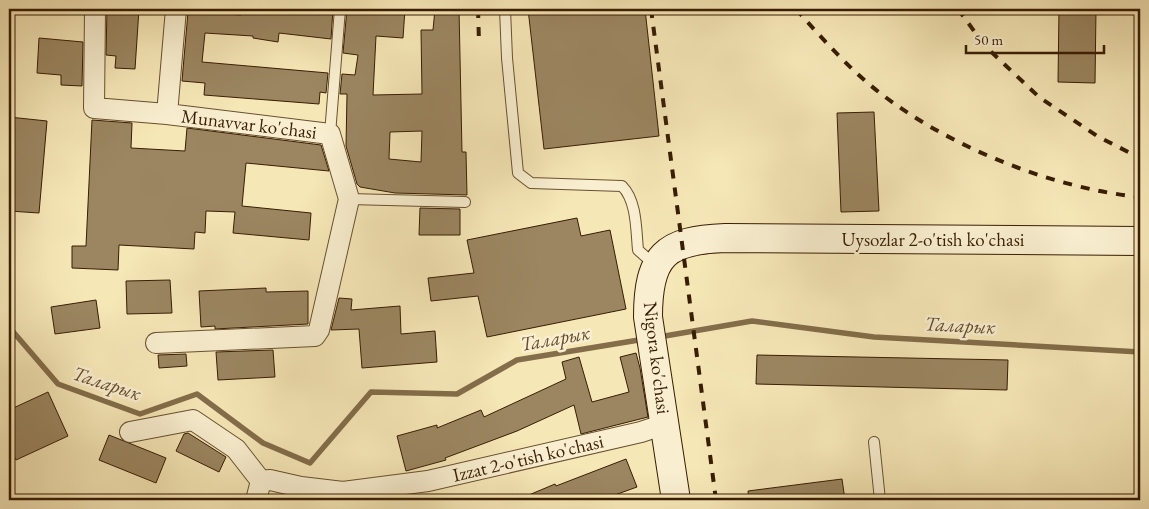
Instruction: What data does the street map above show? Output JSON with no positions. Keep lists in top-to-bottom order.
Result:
{
  "streets": {
    "street": [
      "Munavvar ko'chasi",
      "Uysozlar 2-o'tish ko'chasi",
      "Nigora ko'chasi",
      "Izzat 2-o'tish ko'chasi"
    ]
  },
  "crossings": [
    ["Uysozlar 2-o'tish ko'chasi", "Nigora ko'chasi"],
    ["Nigora ko'chasi", "Izzat 2-o'tish ko'chasi"]
  ],
  "water": ["Таларык"],
  "scale_bar": "50 m"
}
